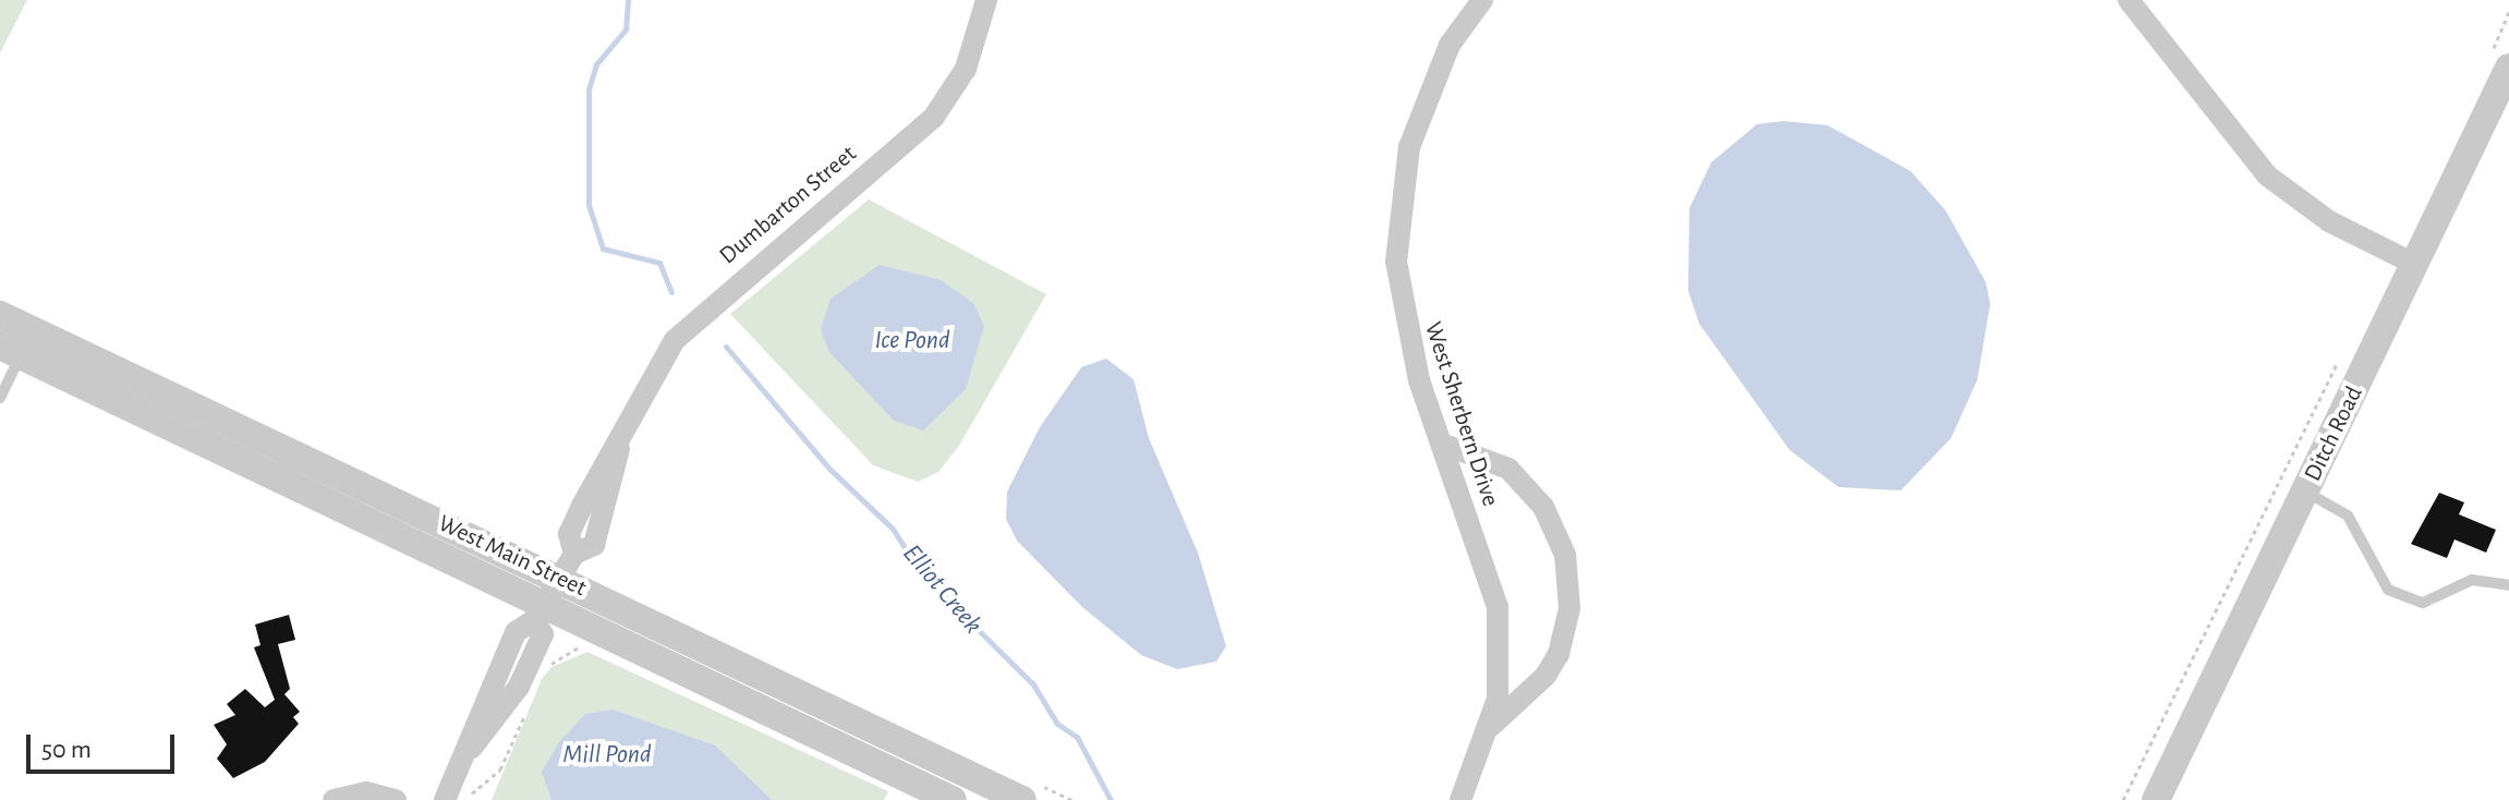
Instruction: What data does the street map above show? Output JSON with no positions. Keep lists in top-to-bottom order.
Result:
{
  "streets": {
    "street": [
      "Dumbarton Street",
      "West Sherbern Drive",
      "Ditch Road",
      "West Main Street"
    ]
  },
  "crossings": [
    ["Dumbarton Street", "West Main Street"]
  ],
  "water": ["Ice Pond", "Elliot Creek", "Mill Pond"],
  "scale_bar": "50 m"
}
